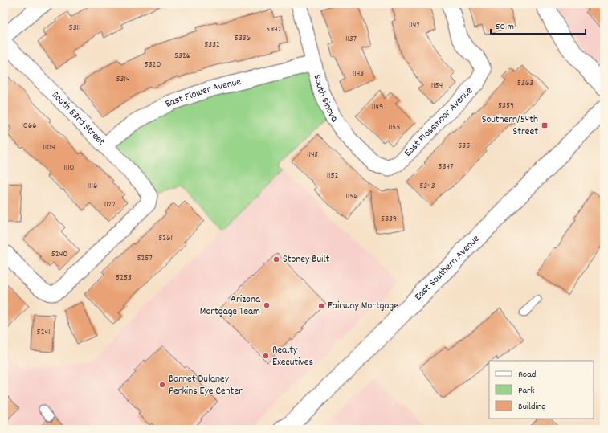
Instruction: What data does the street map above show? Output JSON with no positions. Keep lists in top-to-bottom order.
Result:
{
  "streets": {
    "main road": ["East Southern Avenue"],
    "street": [
      "East Flower Avenue",
      "South Sinova",
      "South 53rd Street",
      "East Flossmoor Avenue"
    ]
  },
  "crossings": [
    ["East Flower Avenue", "South Sinova"],
    ["East Flower Avenue", "South 53rd Street"],
    ["South Sinova", "East Flossmoor Avenue"]
  ],
  "places": {
    "transit": ["Southern/54th Street"],
    "other": [
      "Stoney Built",
      "Arizona Mortgage Team",
      "Fairway Mortgage",
      "Realty Executives",
      "Barnet Dulaney Perkins Eye Center"
    ]
  },
  "house_numbers": [
    "1142",
    "5311",
    "5342",
    "5336",
    "1137",
    "5332",
    "5326",
    "5320",
    "1143",
    "5314",
    "5363",
    "1154",
    "5359",
    "1149",
    "1066",
    "1155",
    "5351",
    "1104",
    "1148",
    "5347",
    "1110",
    "1152",
    "1116",
    "5343",
    "1156",
    "1122",
    "5339",
    "5261",
    "5240",
    "5257",
    "5253",
    "5241"
  ],
  "legend": ["Road", "Park", "Building"],
  "scale_bar": "50 m"
}
